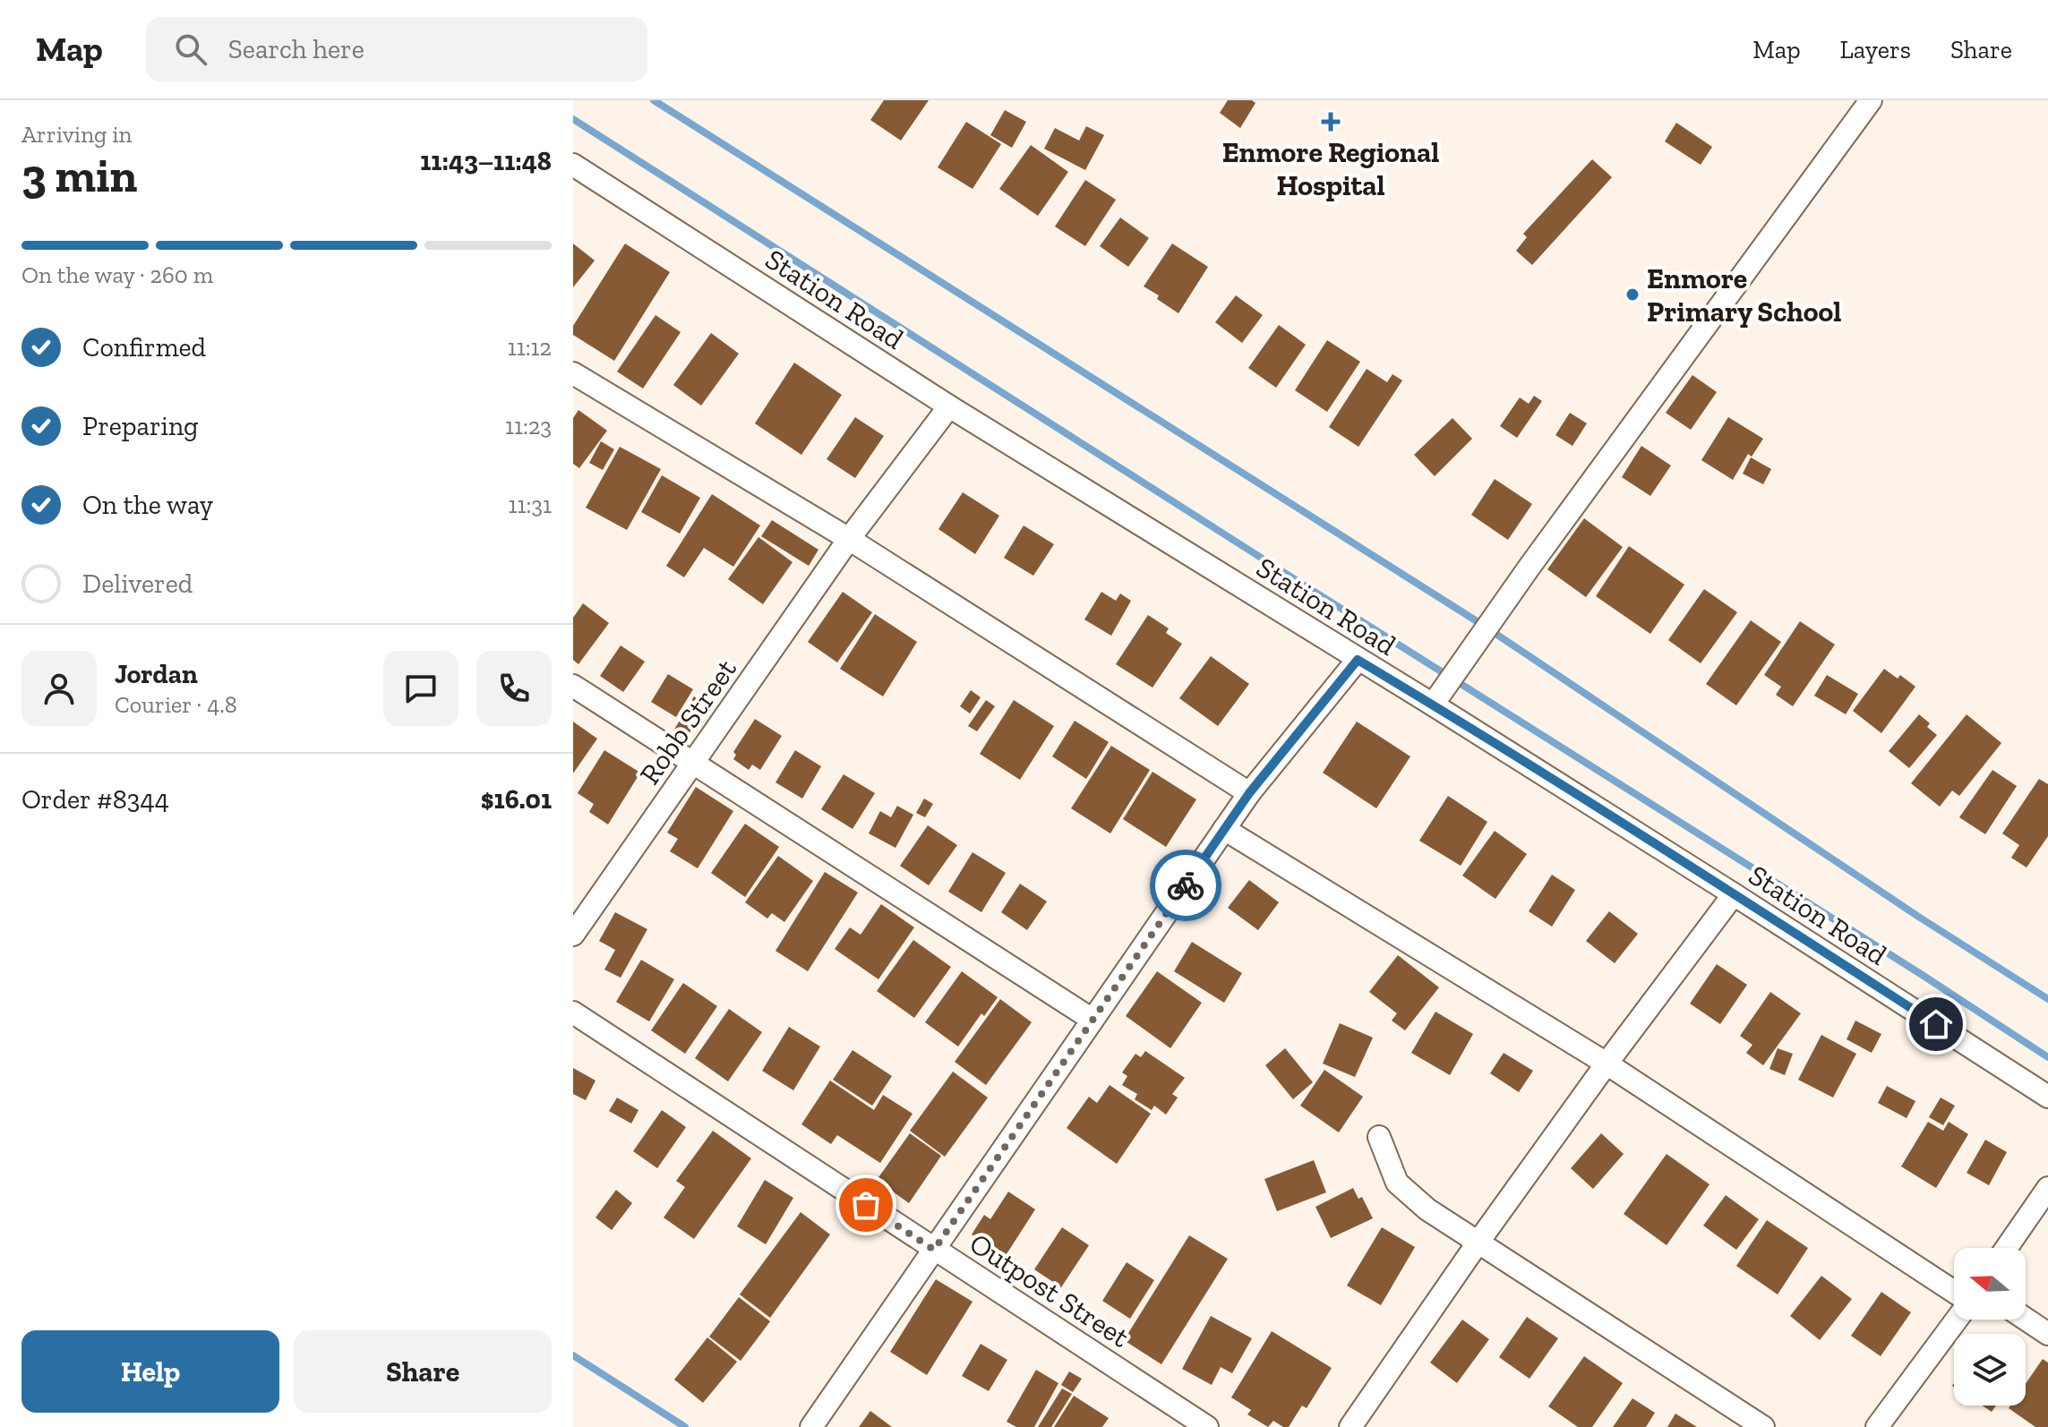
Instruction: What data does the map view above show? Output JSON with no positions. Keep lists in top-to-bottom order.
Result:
{
  "streets": {
    "street": ["Station Road", "Robb Street", "Outpost Street"]
  },
  "crossings": [
    ["Station Road", "Robb Street"]
  ],
  "places": {
    "health": ["Enmore Regional Hospital"],
    "other": ["Enmore Primary School"]
  },
  "north": "left",
  "page": {
    "header": "Map",
    "search": "Search here",
    "nav": ["Map", "Layers", "Share"],
    "heading": ["3 min", "Arriving in", "11:43–11:48"],
    "panel": [
      "Jordan",
      "Courier · 4.8",
      "Order #8344",
      "$16.01"
    ],
    "bar": "On the way · 260 m",
    "list": [
      ["Confirmed", "11:12"],
      ["Preparing", "11:23"],
      ["On the way", "11:31"],
      "Delivered"
    ],
    "buttons": ["Help", "Share"]
  }
}
